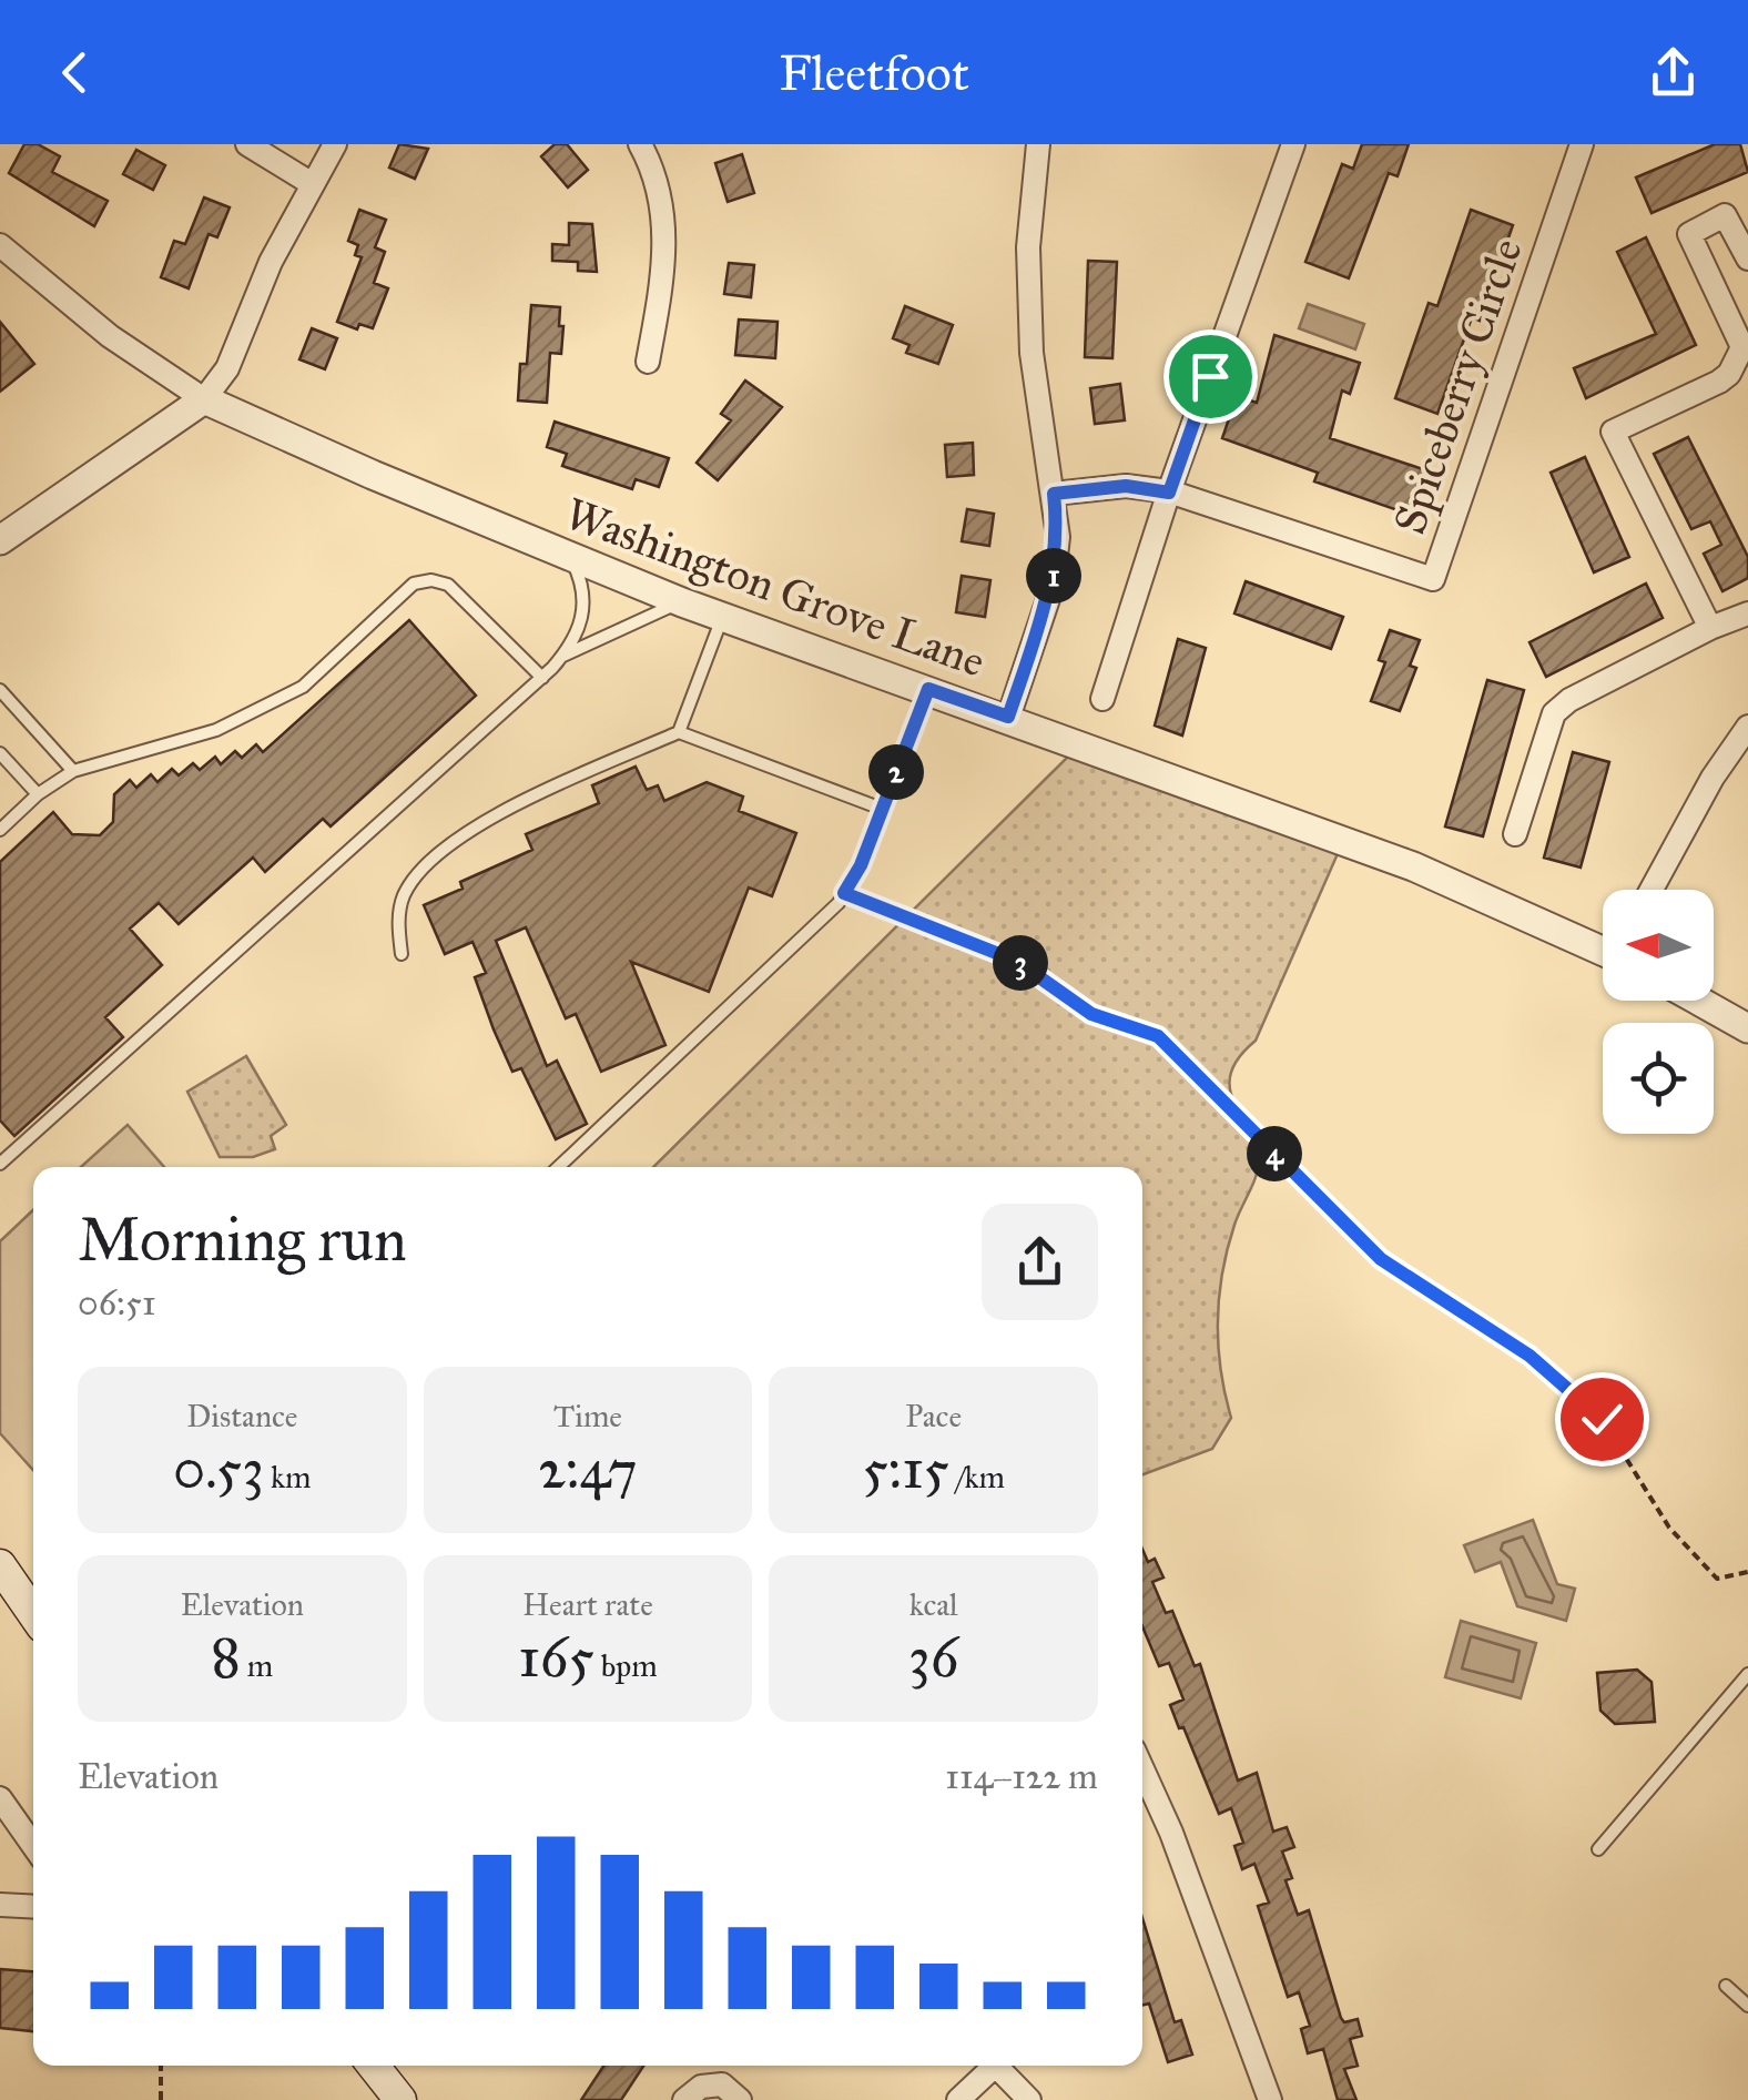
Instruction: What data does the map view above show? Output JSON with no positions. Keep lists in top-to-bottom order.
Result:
{
  "streets": {
    "street": ["Spiceberry Circle", "Washington Grove Lane"]
  },
  "north": "left",
  "page": {
    "header": "Fleetfoot",
    "pins": [
      "1",
      "2",
      "3",
      "4"
    ],
    "heading": ["Morning run", "06:51"],
    "stats": [
      ["Distance", "0.53 km"],
      ["Time", "2:47"],
      ["Pace", "5:15 /km"],
      ["Elevation", "8 m"],
      ["Heart rate", "165 bpm"],
      ["kcal", "36"]
    ],
    "chart": ["Elevation", "114–122 m"]
  }
}
